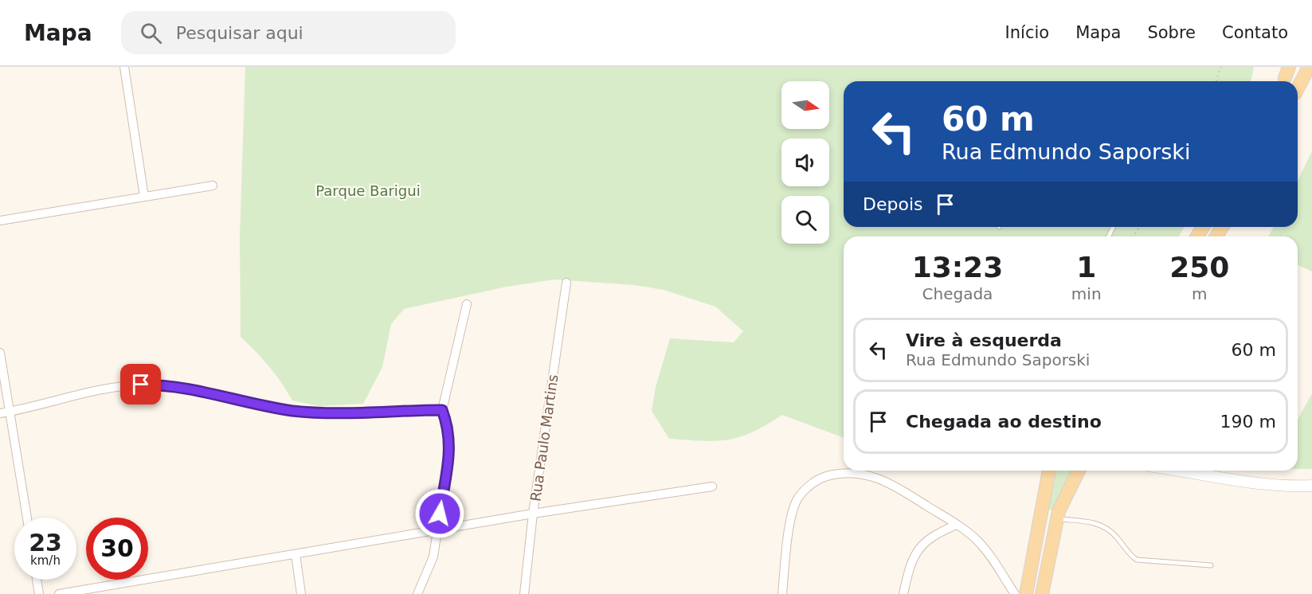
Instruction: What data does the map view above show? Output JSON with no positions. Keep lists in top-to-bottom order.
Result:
{
  "streets": {
    "street": ["Rua Paulo Martins"]
  },
  "parks": ["Parque Barigui"],
  "north": "right",
  "page": {
    "header": "Mapa",
    "search": "Pesquisar aqui",
    "nav": [
      "Início",
      "Mapa",
      "Sobre",
      "Contato"
    ],
    "turn": ["60 m", "Rua Edmundo Saporski"],
    "then": "Depois",
    "eta": [
      "13:23",
      "Chegada",
      "1",
      "min",
      "250",
      "m"
    ],
    "list": [
      {
        "name": "Vire à esquerda",
        "note": "Rua Edmundo Saporski",
        "value": "60 m"
      },
      {
        "name": "Chegada ao destino",
        "value": "190 m"
      }
    ],
    "speed": "23 km/h",
    "limit": "30"
  }
}
